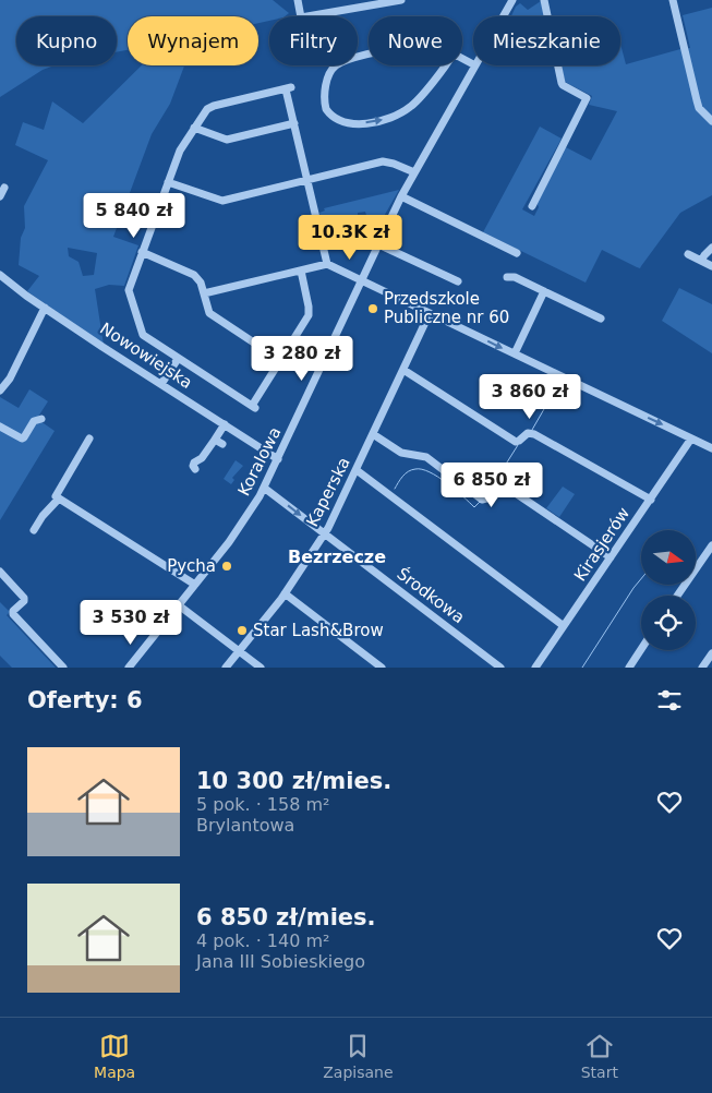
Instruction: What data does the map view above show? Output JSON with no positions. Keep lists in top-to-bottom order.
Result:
{
  "streets": {
    "street": [
      "Nowowiejska",
      "Koralowa",
      "Kaperska",
      "Kirasjerów",
      "Środkowa"
    ]
  },
  "crossings": [
    ["Nowowiejska", "Koralowa"],
    ["Koralowa", "Środkowa"],
    ["Kaperska", "Środkowa"]
  ],
  "districts": ["Bezrzecze"],
  "places": ["Przedszkole Publiczne nr 60", "Pycha", "Star Lash&Brow"],
  "north": "right",
  "page": {
    "chip": [
      "Kupno",
      "Wynajem",
      "Filtry",
      "Nowe",
      "Mieszkanie"
    ],
    "price": [
      "5 840 zł",
      "10.3K zł",
      "3 280 zł",
      "3 860 zł",
      "6 850 zł",
      "3 530 zł"
    ],
    "heading": "Oferty: 6",
    "list": [
      {
        "name": "10 300 zł/mies.",
        "note": "5 pok. · 158 m² · Brylantowa"
      },
      {
        "name": "6 850 zł/mies.",
        "note": "4 pok. · 140 m² · Jana III Sobieskiego"
      }
    ],
    "tabs": ["Mapa", "Zapisane", "Start"]
  }
}
